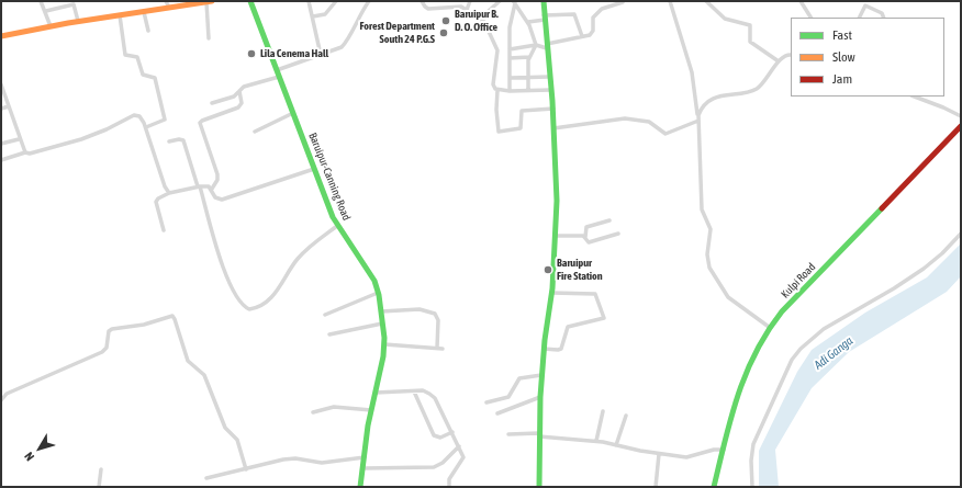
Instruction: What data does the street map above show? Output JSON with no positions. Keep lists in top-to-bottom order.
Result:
{
  "streets": {
    "main road": ["Baruipur-Canning Road", "Kulpi Road"]
  },
  "water": ["Adi Ganga"],
  "places": [
    "Baruipur B. D. O. Office",
    "Forest Department South 24 P.G.S",
    "Lila Cenema Hall",
    "Baruipur Fire Station"
  ],
  "legend": ["Fast", "Slow", "Jam"],
  "north": "bottom left"
}
